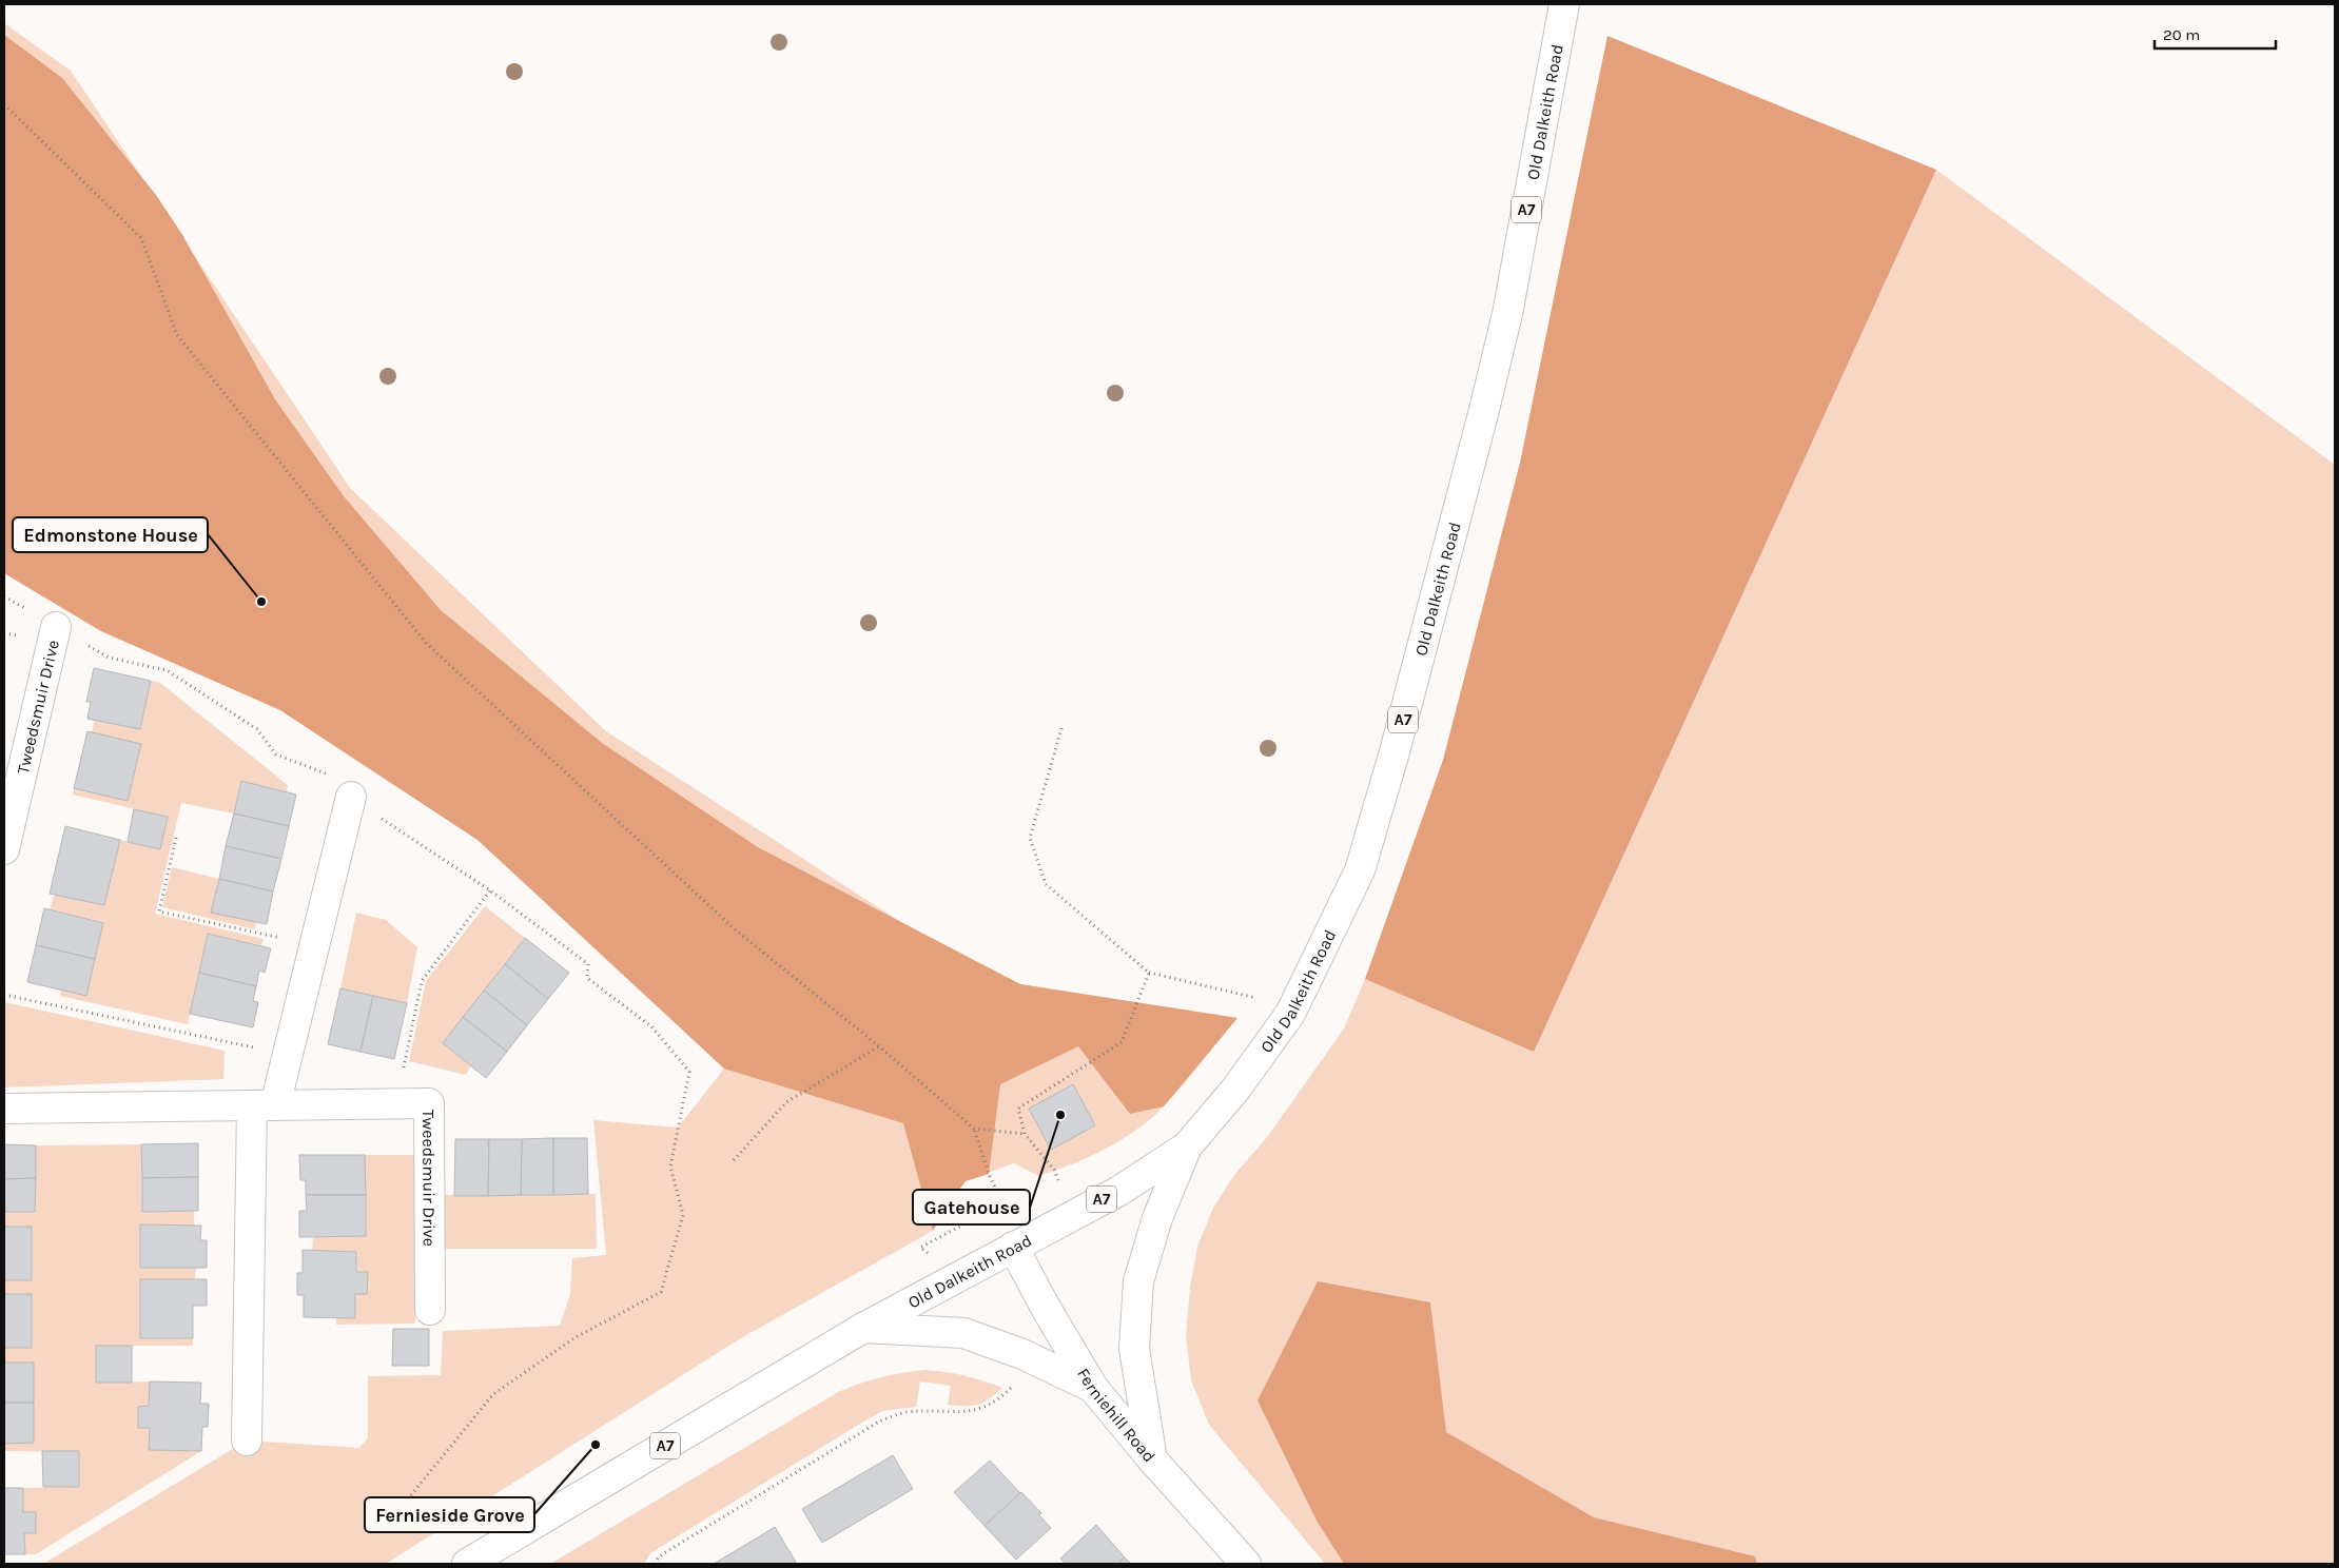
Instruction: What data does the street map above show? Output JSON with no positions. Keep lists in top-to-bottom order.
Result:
{
  "streets": {
    "main road": [
      "Old Dalkeith Road",
      "A7",
      "Tweedsmuir Drive",
      "Ferniehill Road"
    ]
  },
  "crossings": [
    ["Old Dalkeith Road", "Ferniehill Road"]
  ],
  "places": ["Edmonstone House", "Gatehouse", "Fernieside Grove"],
  "scale_bar": "20 m"
}
